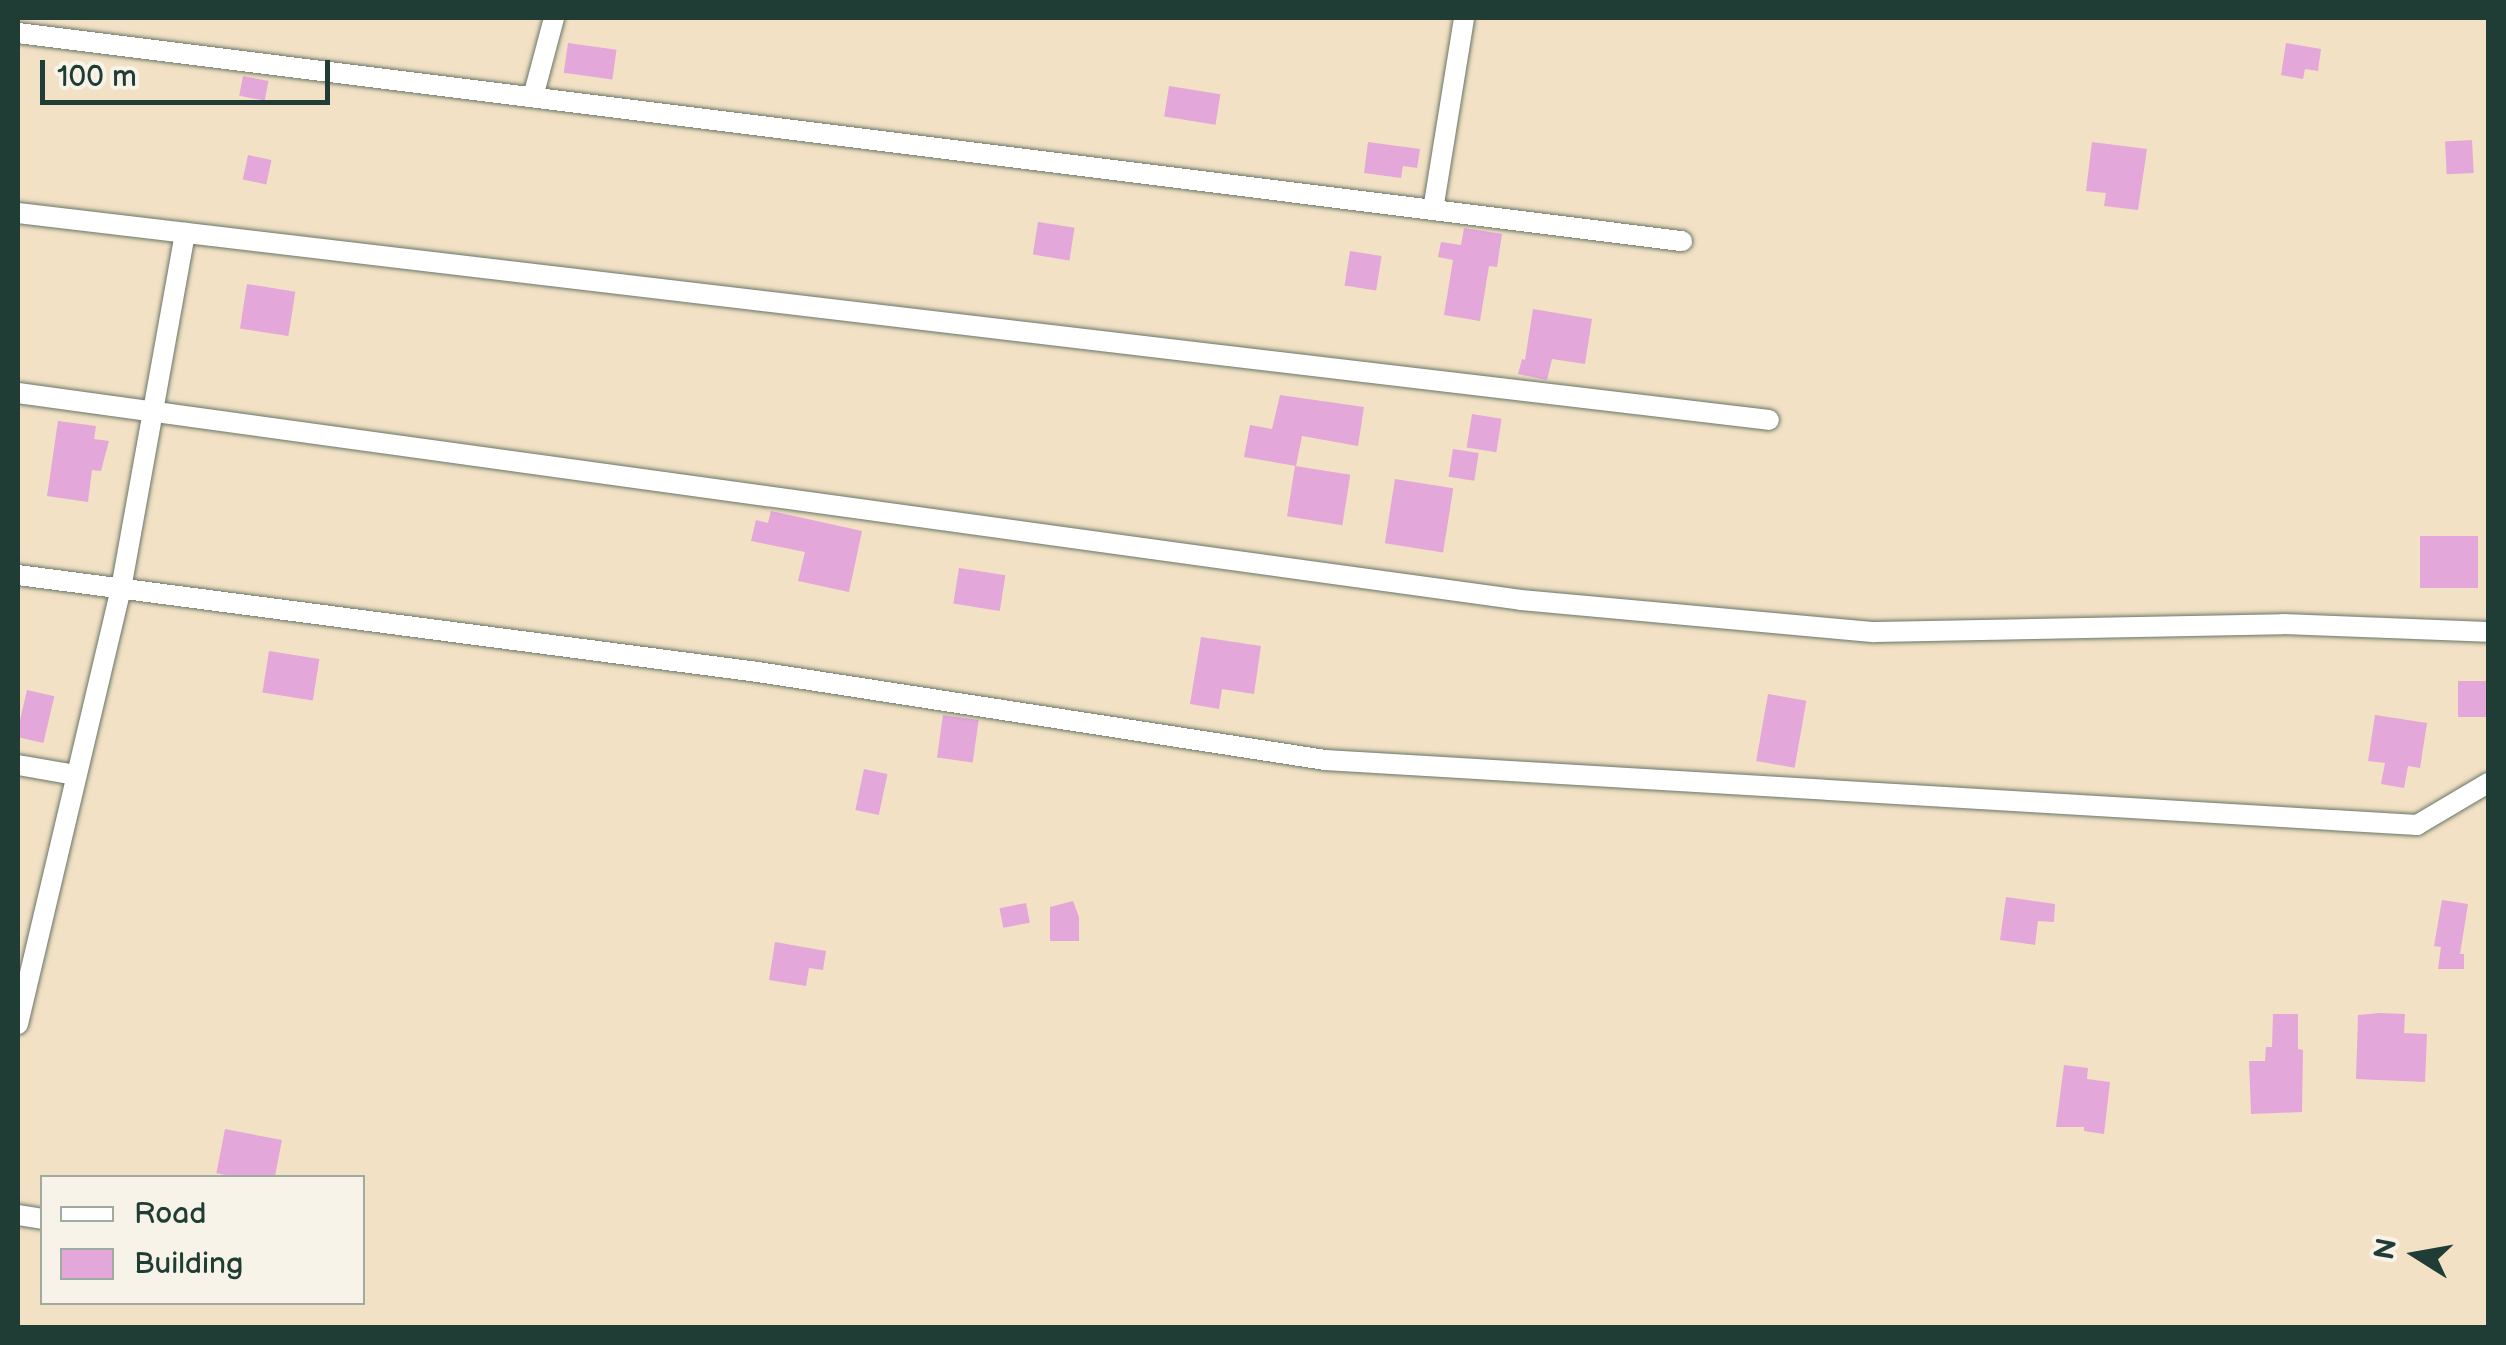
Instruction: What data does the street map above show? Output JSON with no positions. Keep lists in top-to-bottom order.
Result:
{
  "legend": ["Road", "Building"],
  "scale_bar": "100 m",
  "north": "left"
}
